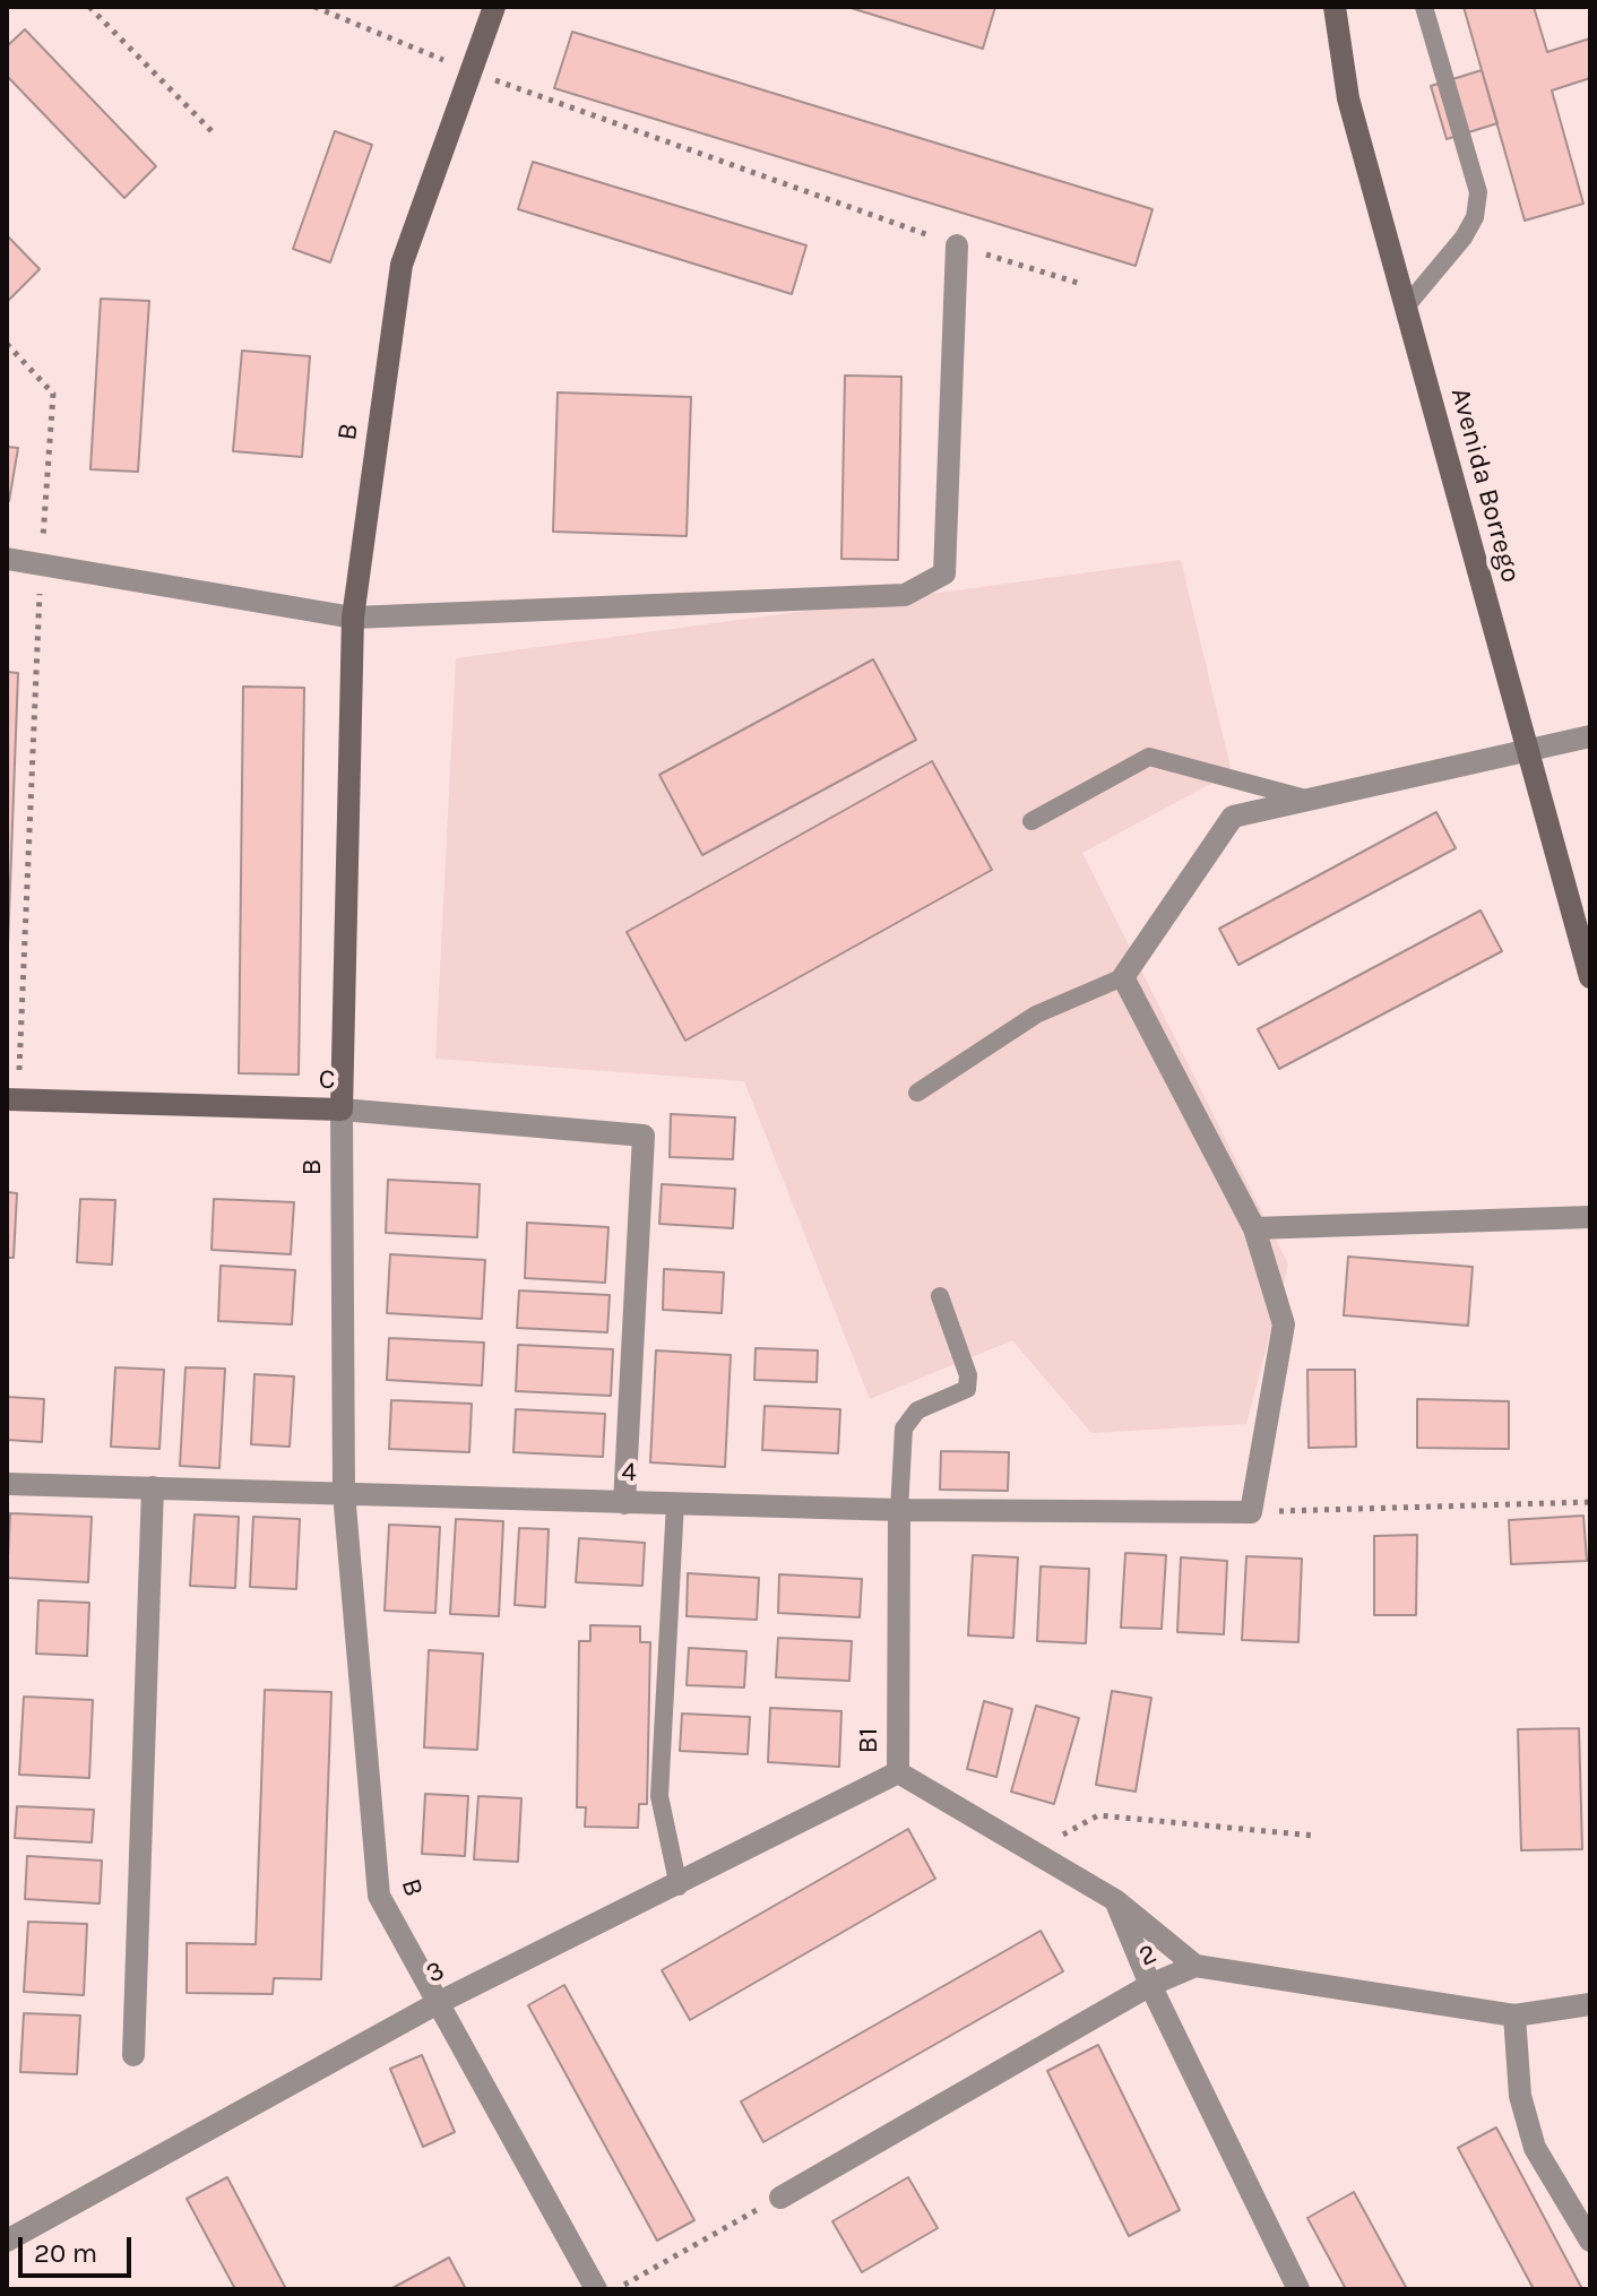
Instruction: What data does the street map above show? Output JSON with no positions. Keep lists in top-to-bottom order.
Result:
{
  "streets": {
    "street": [
      "B",
      "Avenida Borrego",
      "C",
      "4",
      "B1",
      "2",
      "3"
    ]
  },
  "crossings": [
    ["B", "C"],
    ["B", "4"],
    ["B", "3"],
    ["C", "4"],
    ["4", "B1"],
    ["B1", "2"],
    ["B1", "3"]
  ],
  "scale_bar": "20 m"
}
